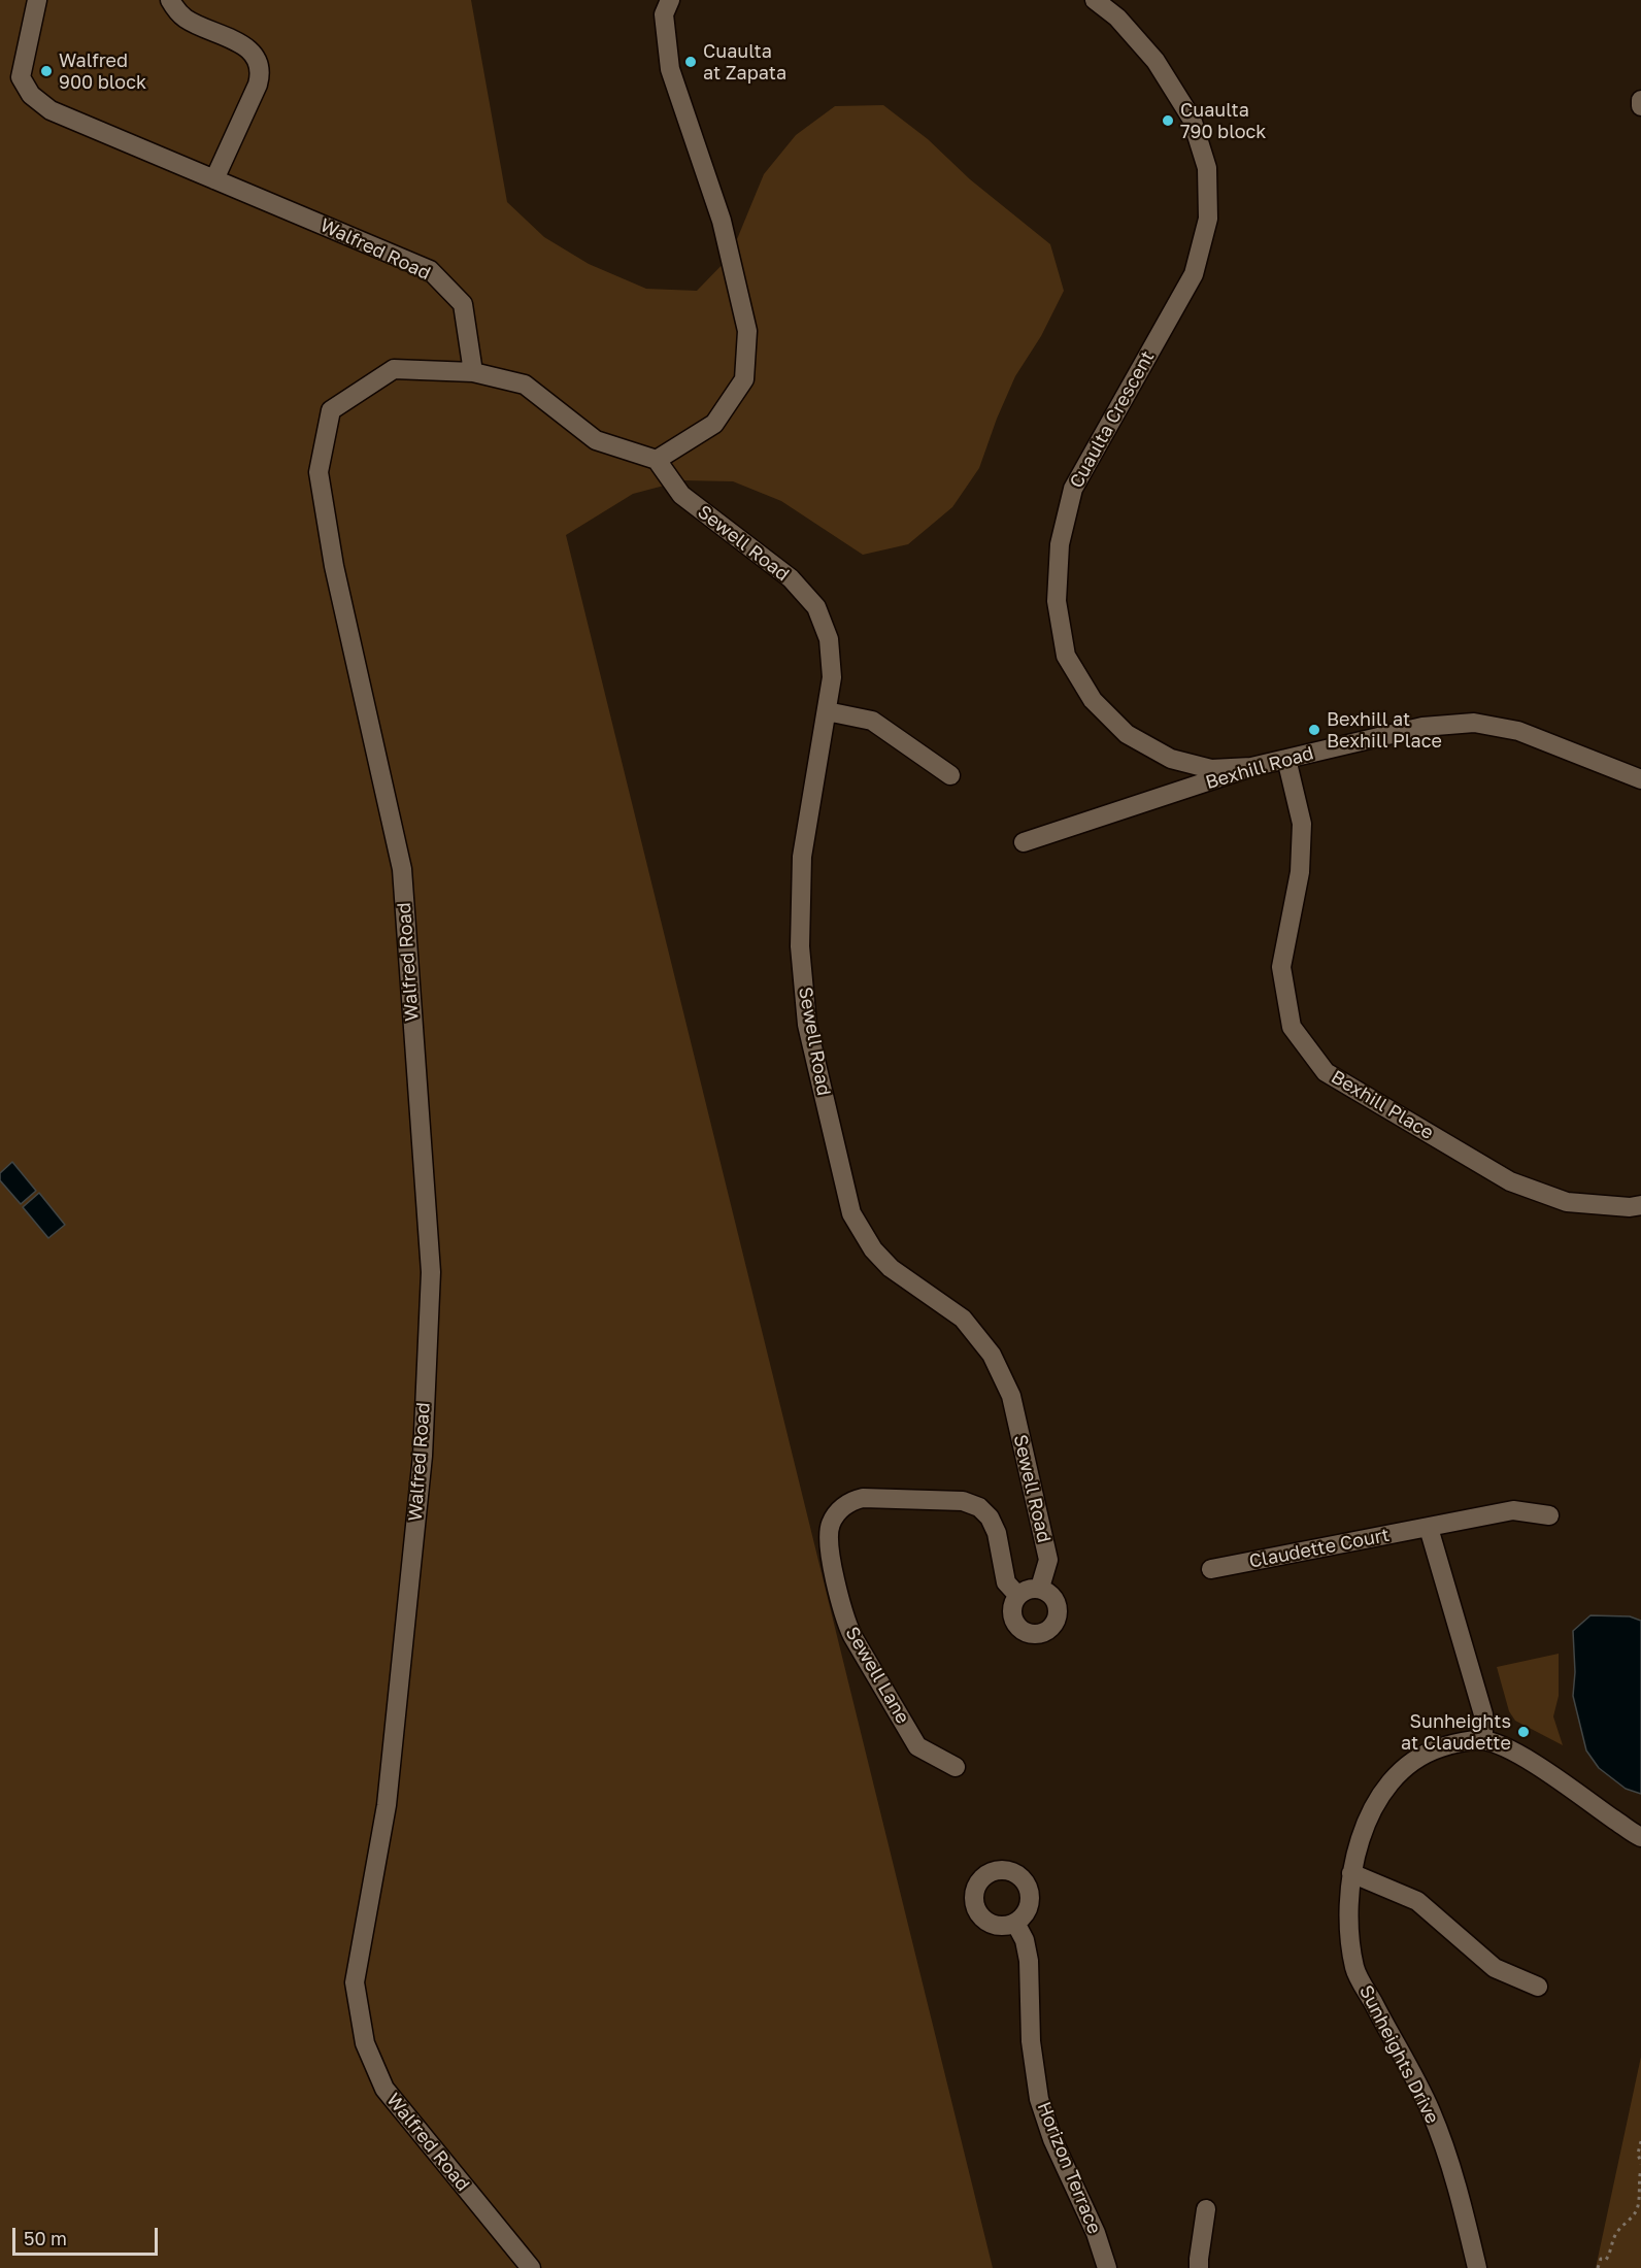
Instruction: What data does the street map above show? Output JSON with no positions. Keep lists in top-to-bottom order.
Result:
{
  "streets": {
    "street": [
      "Walfred Road",
      "Cuaulta Crescent",
      "Sewell Road",
      "Bexhill Road",
      "Bexhill Place",
      "Claudette Court",
      "Sewell Lane",
      "Sunheights Drive",
      "Horizon Terrace"
    ]
  },
  "crossings": [
    ["Cuaulta Crescent", "Bexhill Road"],
    ["Sewell Road", "Sewell Lane"],
    ["Bexhill Road", "Bexhill Place"]
  ],
  "places": [
    "Cuaulta at Zapata",
    "Walfred 900 block",
    "Cuaulta 790 block",
    "Bexhill at Bexhill Place",
    "Sunheights at Claudette"
  ],
  "scale_bar": "50 m"
}
